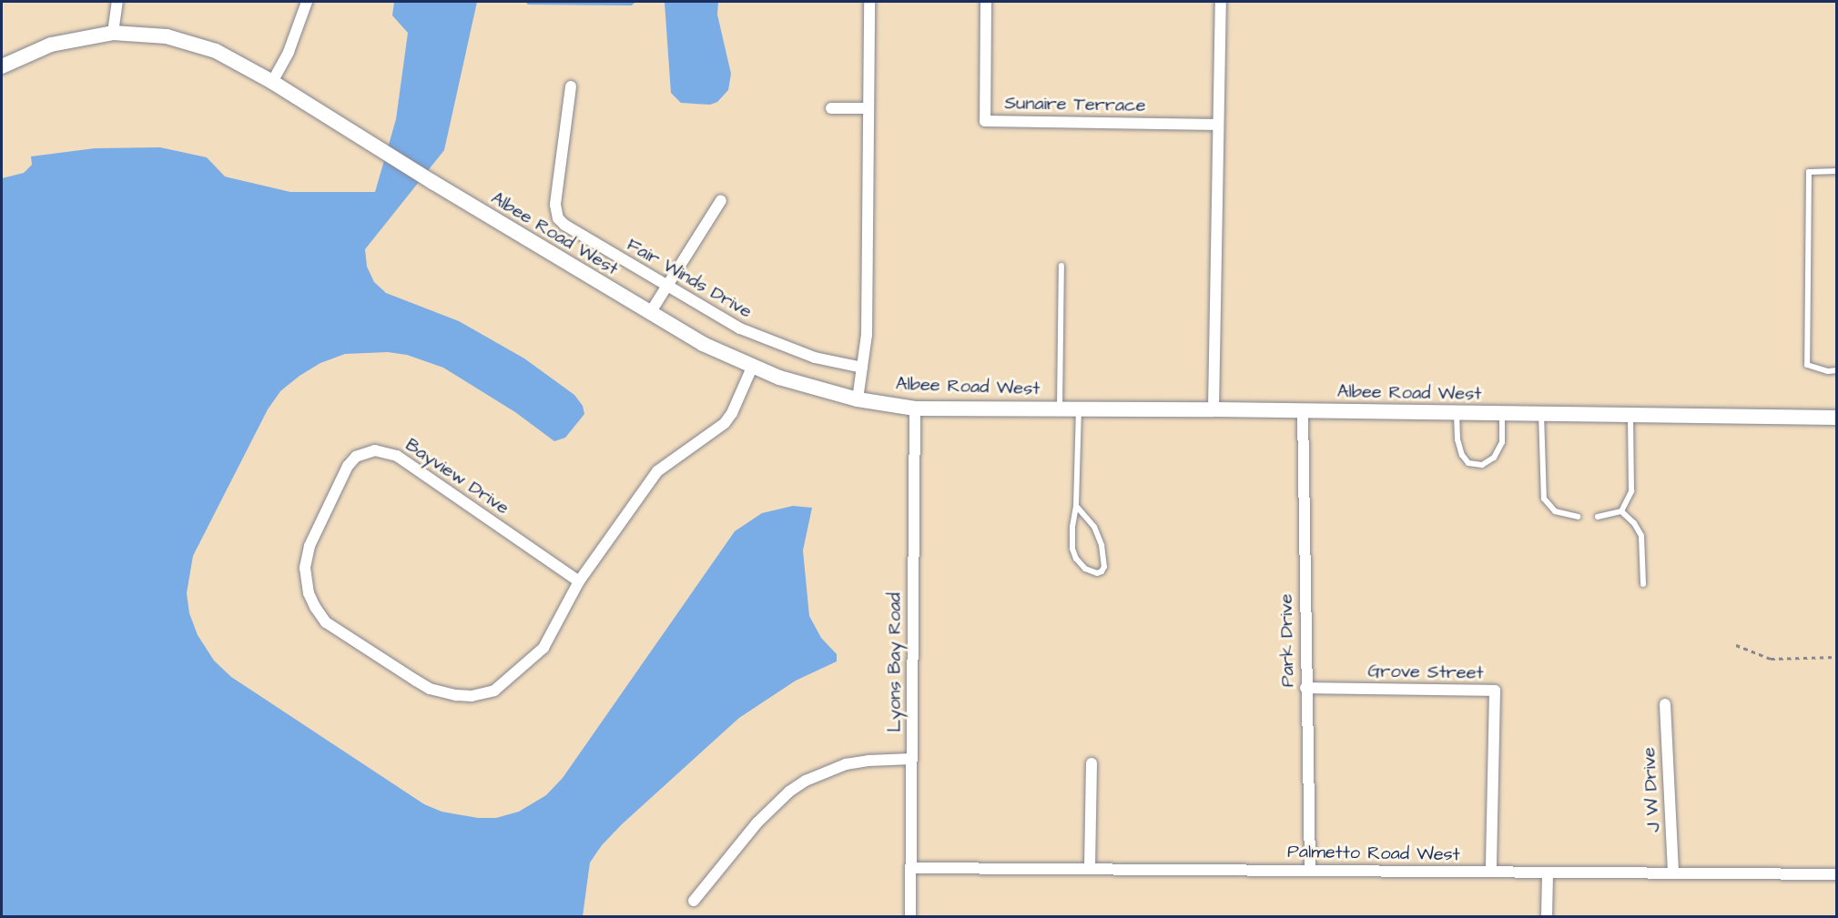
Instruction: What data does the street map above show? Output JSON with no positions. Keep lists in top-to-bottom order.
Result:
{
  "streets": {
    "street": [
      "Sunaire Terrace",
      "Albee Road West",
      "Fair Winds Drive",
      "Bayview Drive",
      "Park Drive",
      "Lyons Bay Road",
      "Grove Street",
      "J W Drive",
      "Palmetto Road West"
    ]
  },
  "crossings": [
    ["Albee Road West", "Bayview Drive"],
    ["Albee Road West", "Park Drive"],
    ["Albee Road West", "Lyons Bay Road"],
    ["Park Drive", "Grove Street"],
    ["Park Drive", "Palmetto Road West"],
    ["Lyons Bay Road", "Palmetto Road West"],
    ["Grove Street", "Palmetto Road West"],
    ["J W Drive", "Palmetto Road West"]
  ]
}
